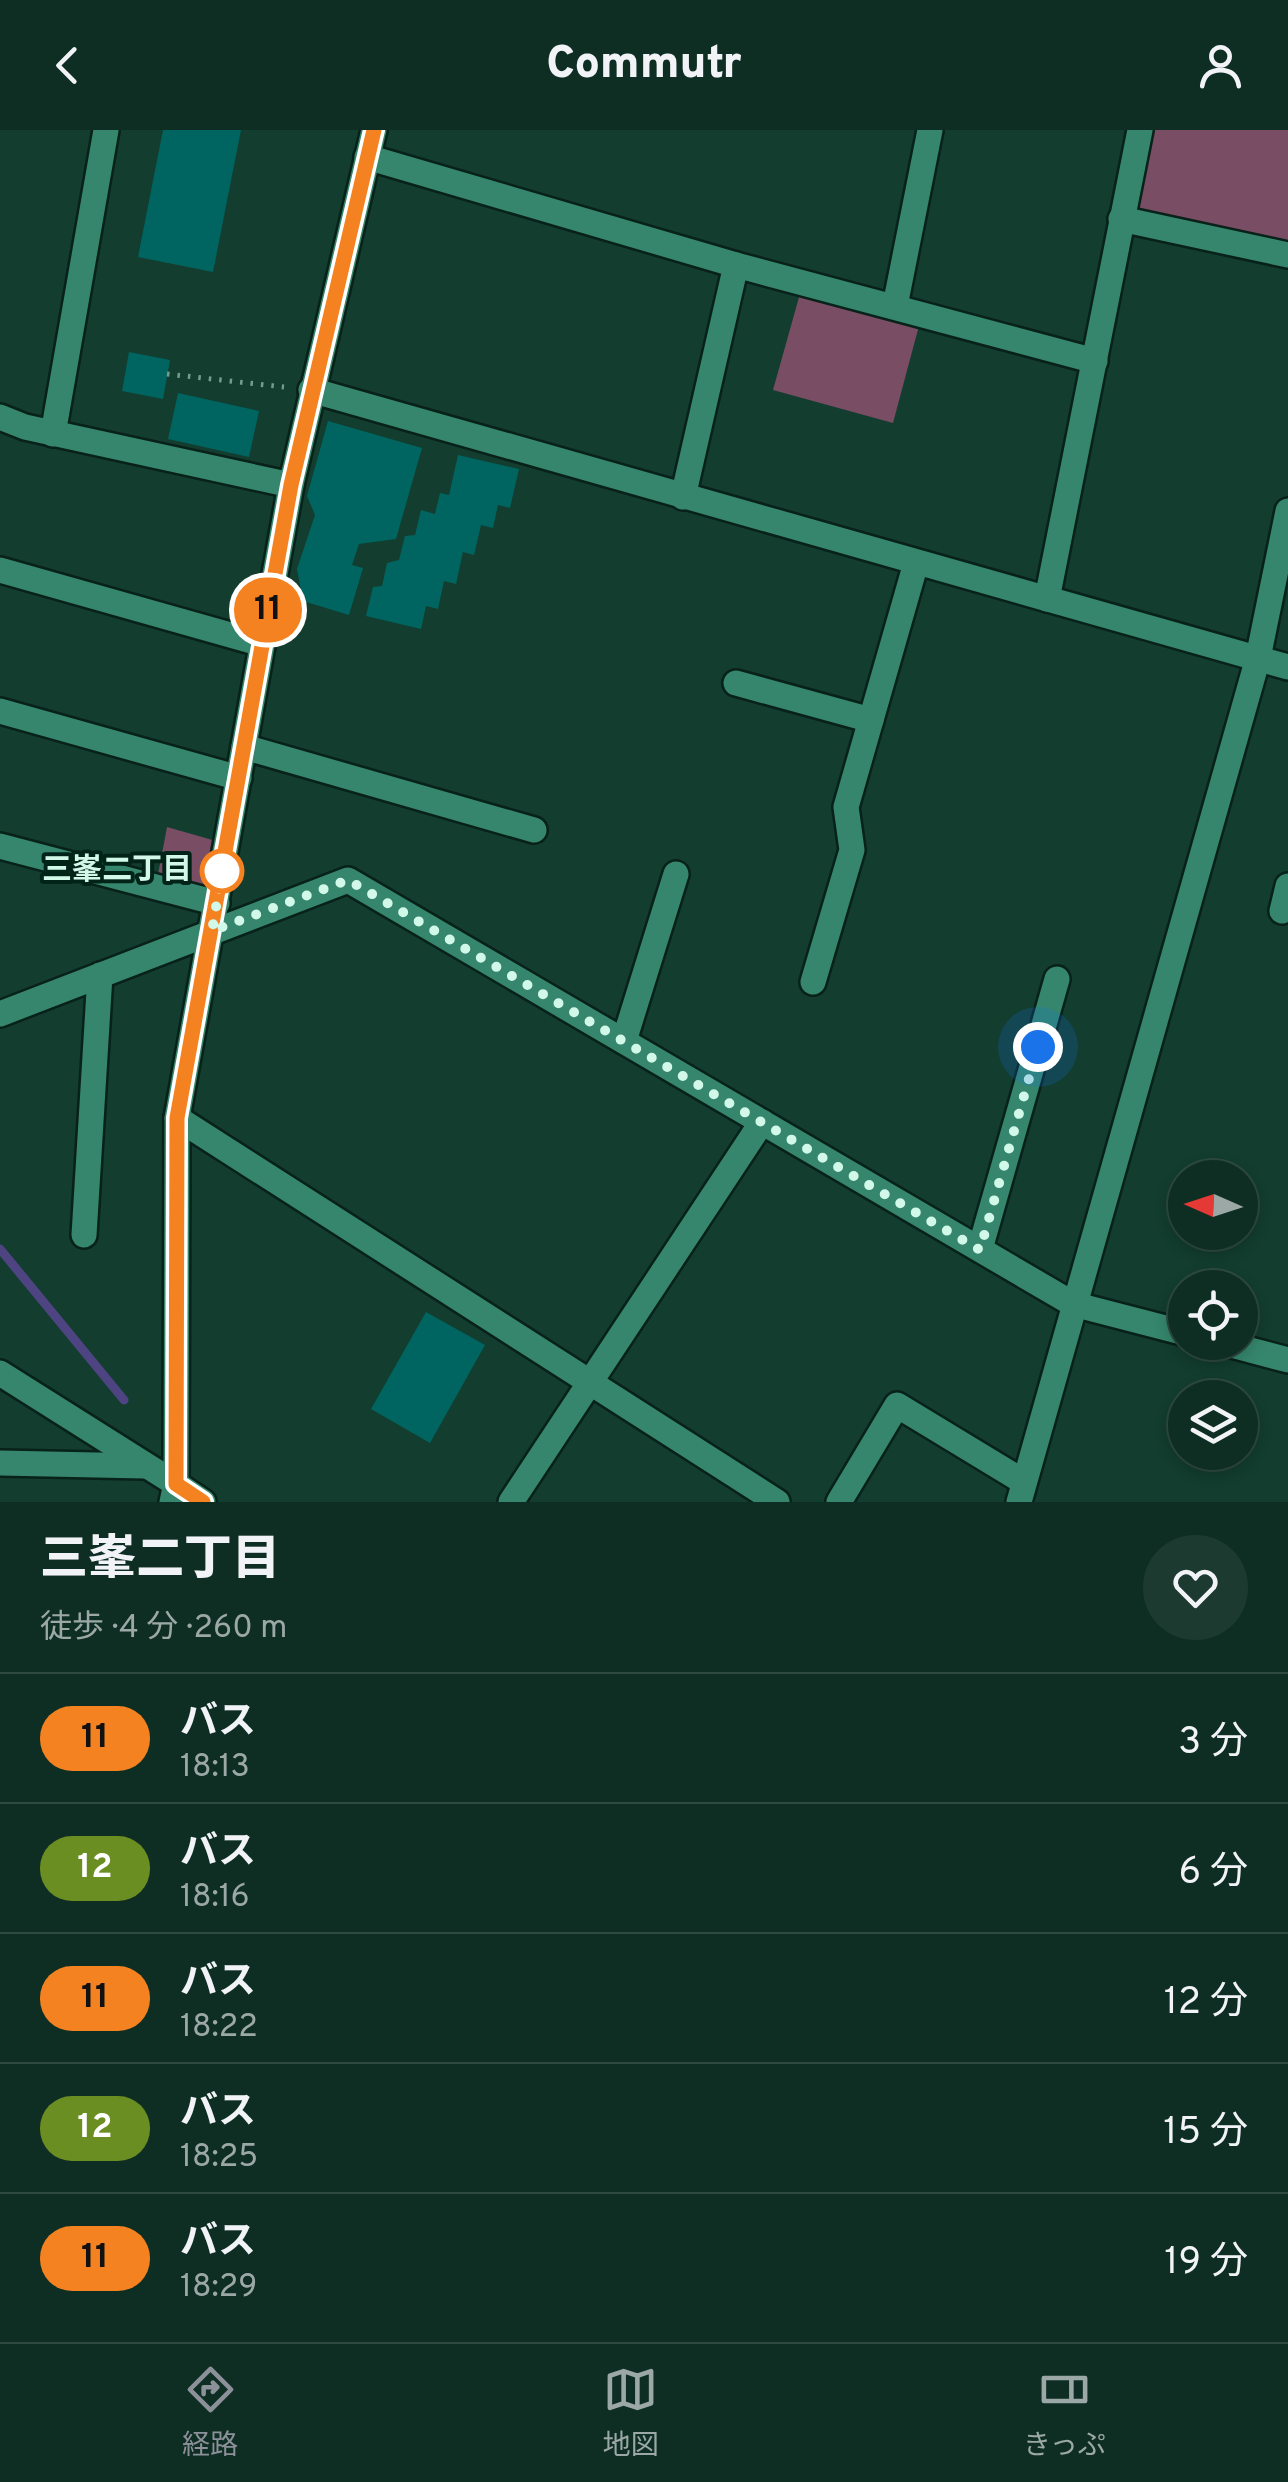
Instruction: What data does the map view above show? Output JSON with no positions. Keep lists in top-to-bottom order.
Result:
{
  "places": ["三峯二丁目"],
  "lines": ["bus line 11"],
  "north": "left",
  "page": {
    "header": "Commutr",
    "on_map": "11",
    "heading": ["三峯二丁目", "徒歩 · 4 分 · 260 m"],
    "list": [
      {
        "mark": "11",
        "name": "バス",
        "note": "18:13",
        "value": "3 分"
      },
      {
        "mark": "12",
        "name": "バス",
        "note": "18:16",
        "value": "6 分"
      },
      {
        "mark": "11",
        "name": "バス",
        "note": "18:22",
        "value": "12 分"
      },
      {
        "mark": "12",
        "name": "バス",
        "note": "18:25",
        "value": "15 分"
      },
      {
        "mark": "11",
        "name": "バス",
        "note": "18:29",
        "value": "19 分"
      }
    ],
    "tabs": ["経路", "地図", "きっぷ"]
  }
}
